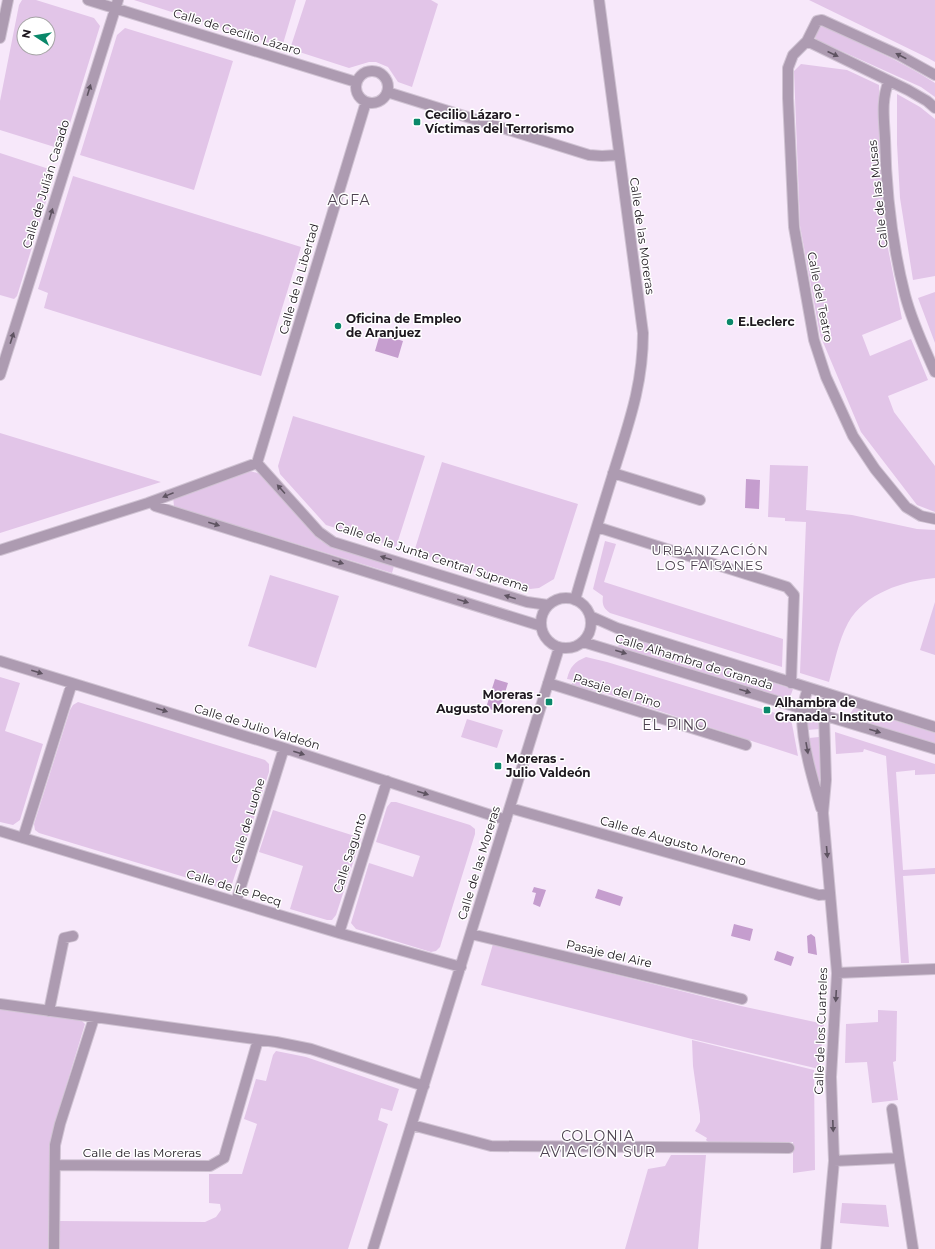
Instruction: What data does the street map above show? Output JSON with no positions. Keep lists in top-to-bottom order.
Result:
{
  "streets": {
    "street": [
      "Calle de Cecilio Lázaro",
      "Calle de Julián Casado",
      "Calle de las Musas",
      "Calle de las Moreras",
      "Calle de la Libertad",
      "Calle del Teatro",
      "Calle de la Junta Central Suprema",
      "Calle Alhambra de Granada",
      "Pasaje del Pino",
      "Calle de Julio Valdeón",
      "Calle de Luohe",
      "Calle de Augusto Moreno",
      "Calle Sagunto",
      "Calle de Le Pecq",
      "Pasaje del Aire",
      "Calle de los Cuarteles"
    ]
  },
  "crossings": [
    ["Calle de Cecilio Lázaro", "Calle de Julián Casado"],
    ["Calle de Cecilio Lázaro", "Calle de la Libertad"],
    ["Calle de las Moreras", "Calle de la Junta Central Suprema"],
    ["Calle de las Moreras", "Calle Alhambra de Granada"],
    ["Calle de las Moreras", "Pasaje del Pino"],
    ["Calle de las Moreras", "Calle de Julio Valdeón"],
    ["Calle de las Moreras", "Calle de Augusto Moreno"],
    ["Calle de las Moreras", "Calle de Le Pecq"],
    ["Calle de las Moreras", "Pasaje del Aire"],
    ["Calle de la Libertad", "Calle de la Junta Central Suprema"],
    ["Calle de la Junta Central Suprema", "Calle Alhambra de Granada"],
    ["Calle Alhambra de Granada", "Calle de los Cuarteles"],
    ["Calle de Julio Valdeón", "Calle de Luohe"],
    ["Calle de Julio Valdeón", "Calle Sagunto"],
    ["Calle de Luohe", "Calle de Le Pecq"],
    ["Calle de Augusto Moreno", "Calle de los Cuarteles"],
    ["Calle Sagunto", "Calle de Le Pecq"]
  ],
  "one_way": ["Calle de Julián Casado", "Calle de Julio Valdeón"],
  "districts": [
    "AGFA",
    "URBANIZACIÓN LOS FAISANES",
    "EL PINO",
    "COLONIA AVIACIÓN SUR"
  ],
  "places": {
    "transit": [
      "Cecilio Lázaro - Víctimas del Terrorismo",
      "Moreras - Augusto Moreno",
      "Alhambra de Granada - Instituto",
      "Moreras - Julio Valdeón"
    ],
    "other": ["E.Leclerc", "Oficina de Empleo de Aranjuez"]
  },
  "north": "left"
}
